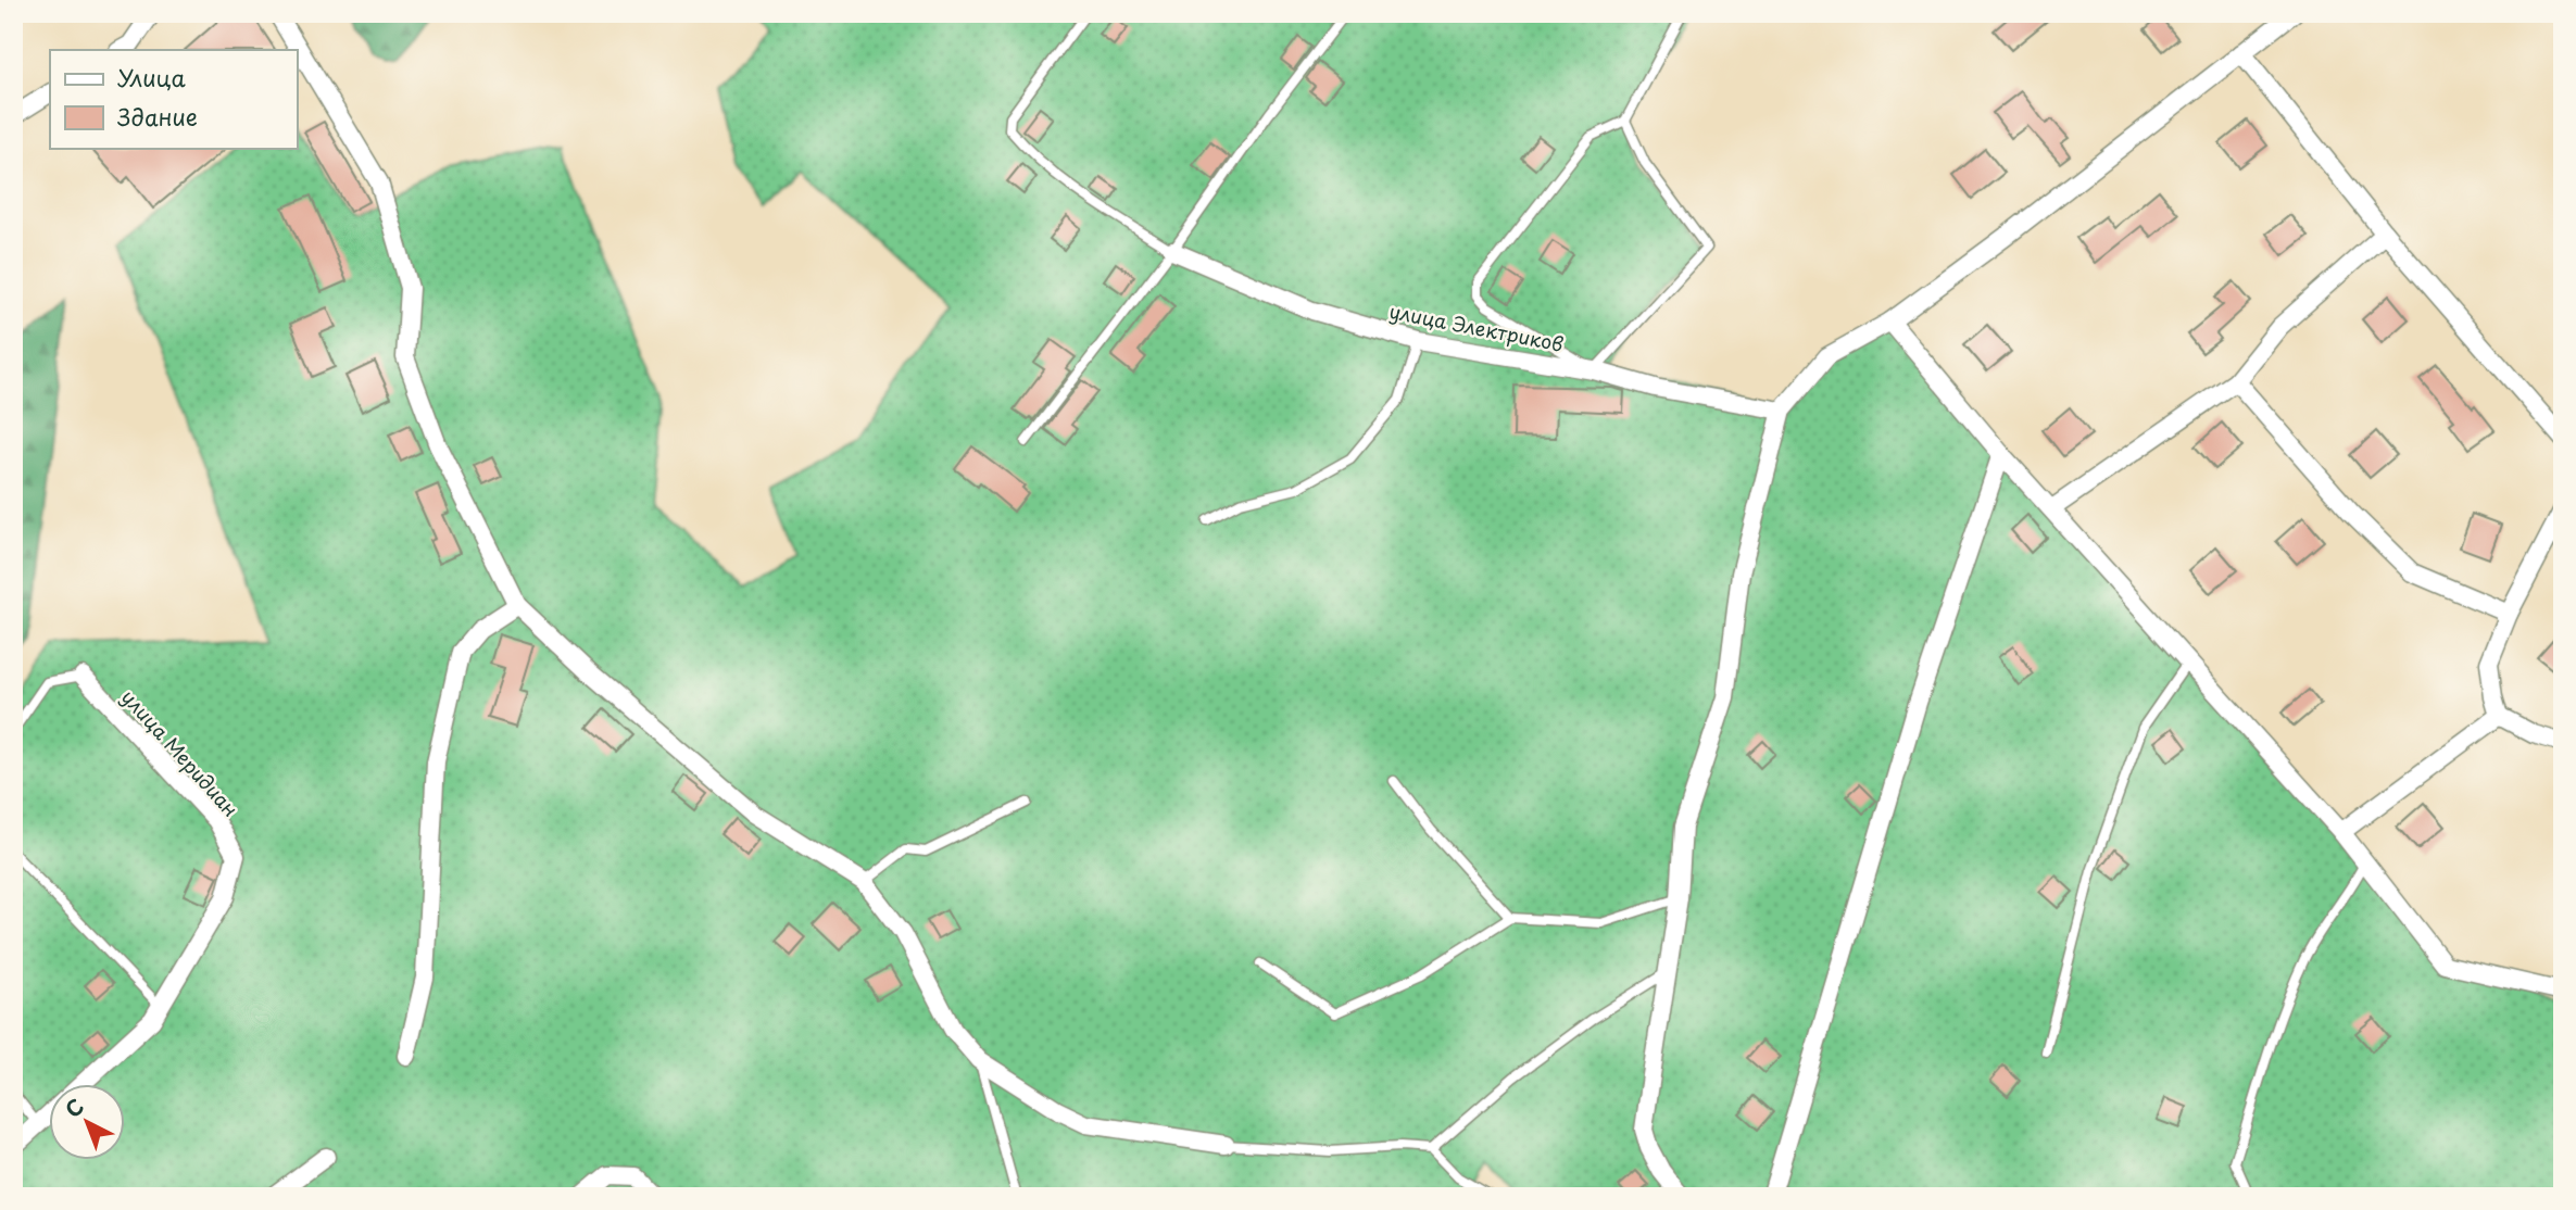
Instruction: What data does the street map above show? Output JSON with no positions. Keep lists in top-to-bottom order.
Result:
{
  "streets": {
    "street": ["улица Электриков", "улица Меридиан"]
  },
  "legend": ["Улица", "Здание"],
  "north": "top left"
}
